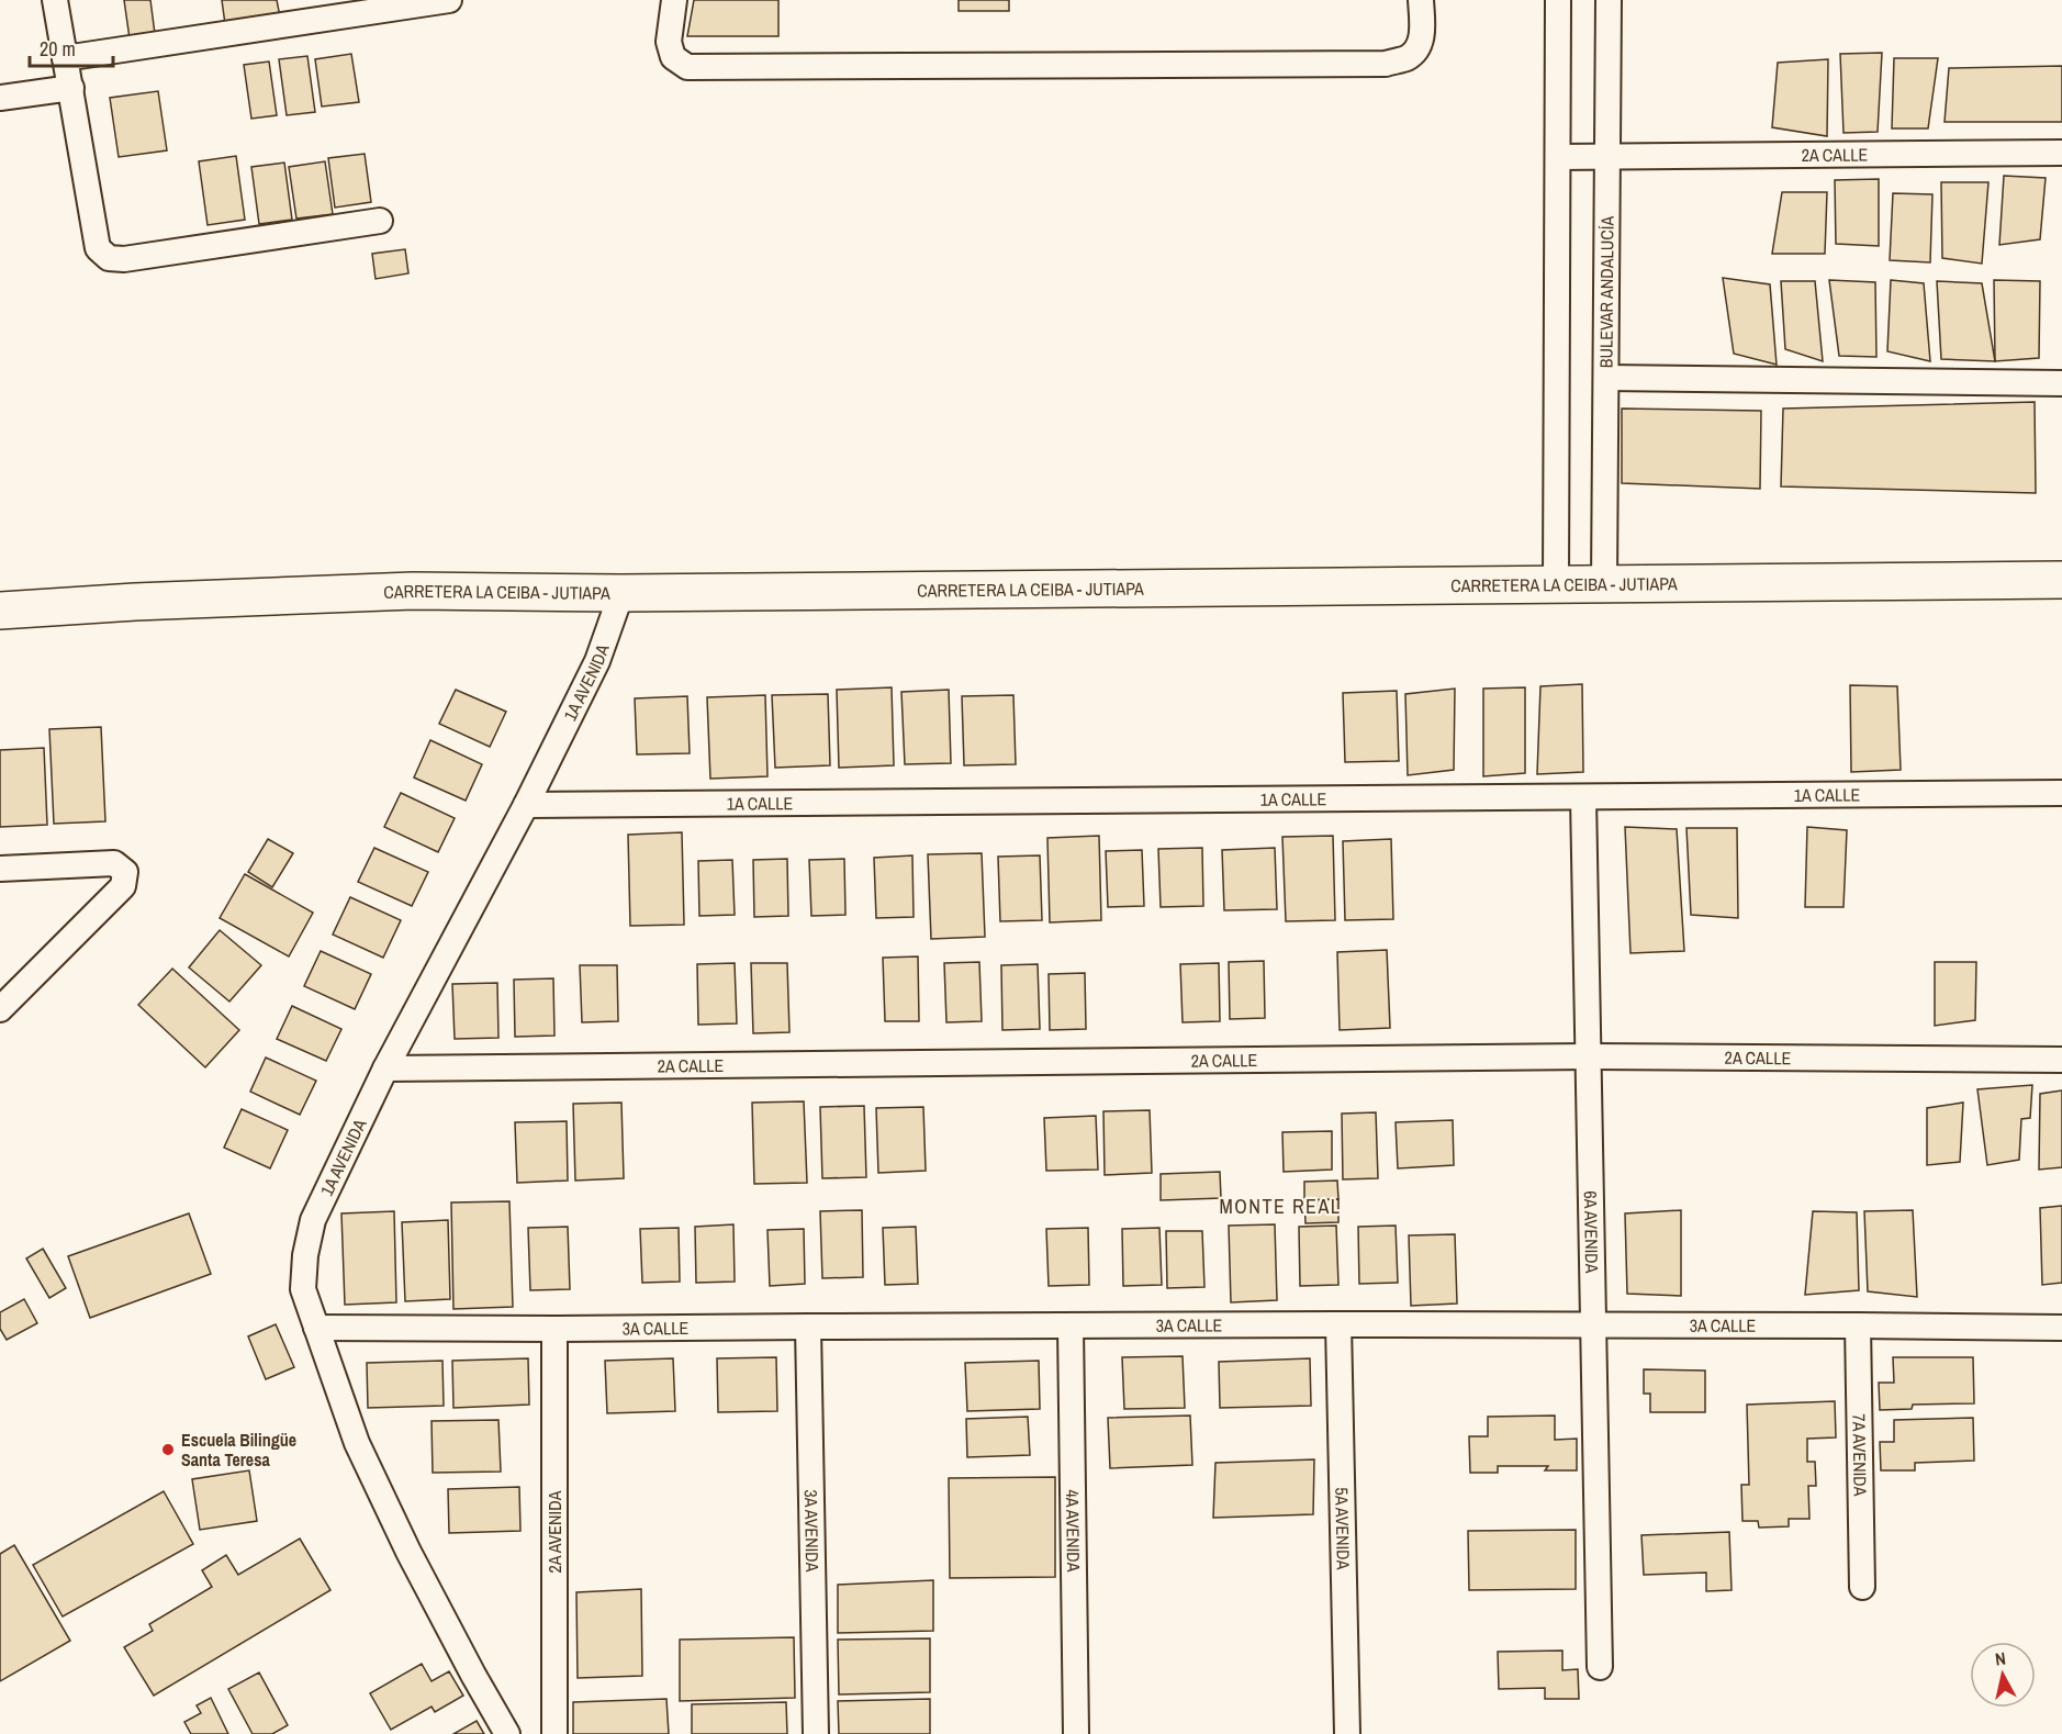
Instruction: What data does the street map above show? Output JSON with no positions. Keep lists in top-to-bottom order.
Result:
{
  "streets": {
    "main road": ["CARRETERA LA CEIBA - JUTIAPA"],
    "street": [
      "2A CALLE",
      "BULEVAR ANDALUCÍA",
      "1A AVENIDA",
      "1A CALLE",
      "6A AVENIDA",
      "3A CALLE",
      "7A AVENIDA",
      "5A AVENIDA",
      "3A AVENIDA",
      "4A AVENIDA",
      "2A AVENIDA"
    ]
  },
  "crossings": [
    ["2A CALLE", "BULEVAR ANDALUCÍA"],
    ["2A CALLE", "1A AVENIDA"],
    ["2A CALLE", "6A AVENIDA"],
    ["BULEVAR ANDALUCÍA", "CARRETERA LA CEIBA - JUTIAPA"],
    ["CARRETERA LA CEIBA - JUTIAPA", "1A AVENIDA"],
    ["1A AVENIDA", "1A CALLE"],
    ["1A AVENIDA", "3A CALLE"],
    ["1A CALLE", "6A AVENIDA"],
    ["6A AVENIDA", "3A CALLE"],
    ["3A CALLE", "7A AVENIDA"],
    ["3A CALLE", "5A AVENIDA"],
    ["3A CALLE", "3A AVENIDA"],
    ["3A CALLE", "4A AVENIDA"],
    ["3A CALLE", "2A AVENIDA"]
  ],
  "districts": ["MONTE REAL"],
  "places": ["Escuela Bilingüe Santa Teresa"],
  "scale_bar": "20 m",
  "north": "top"
}
